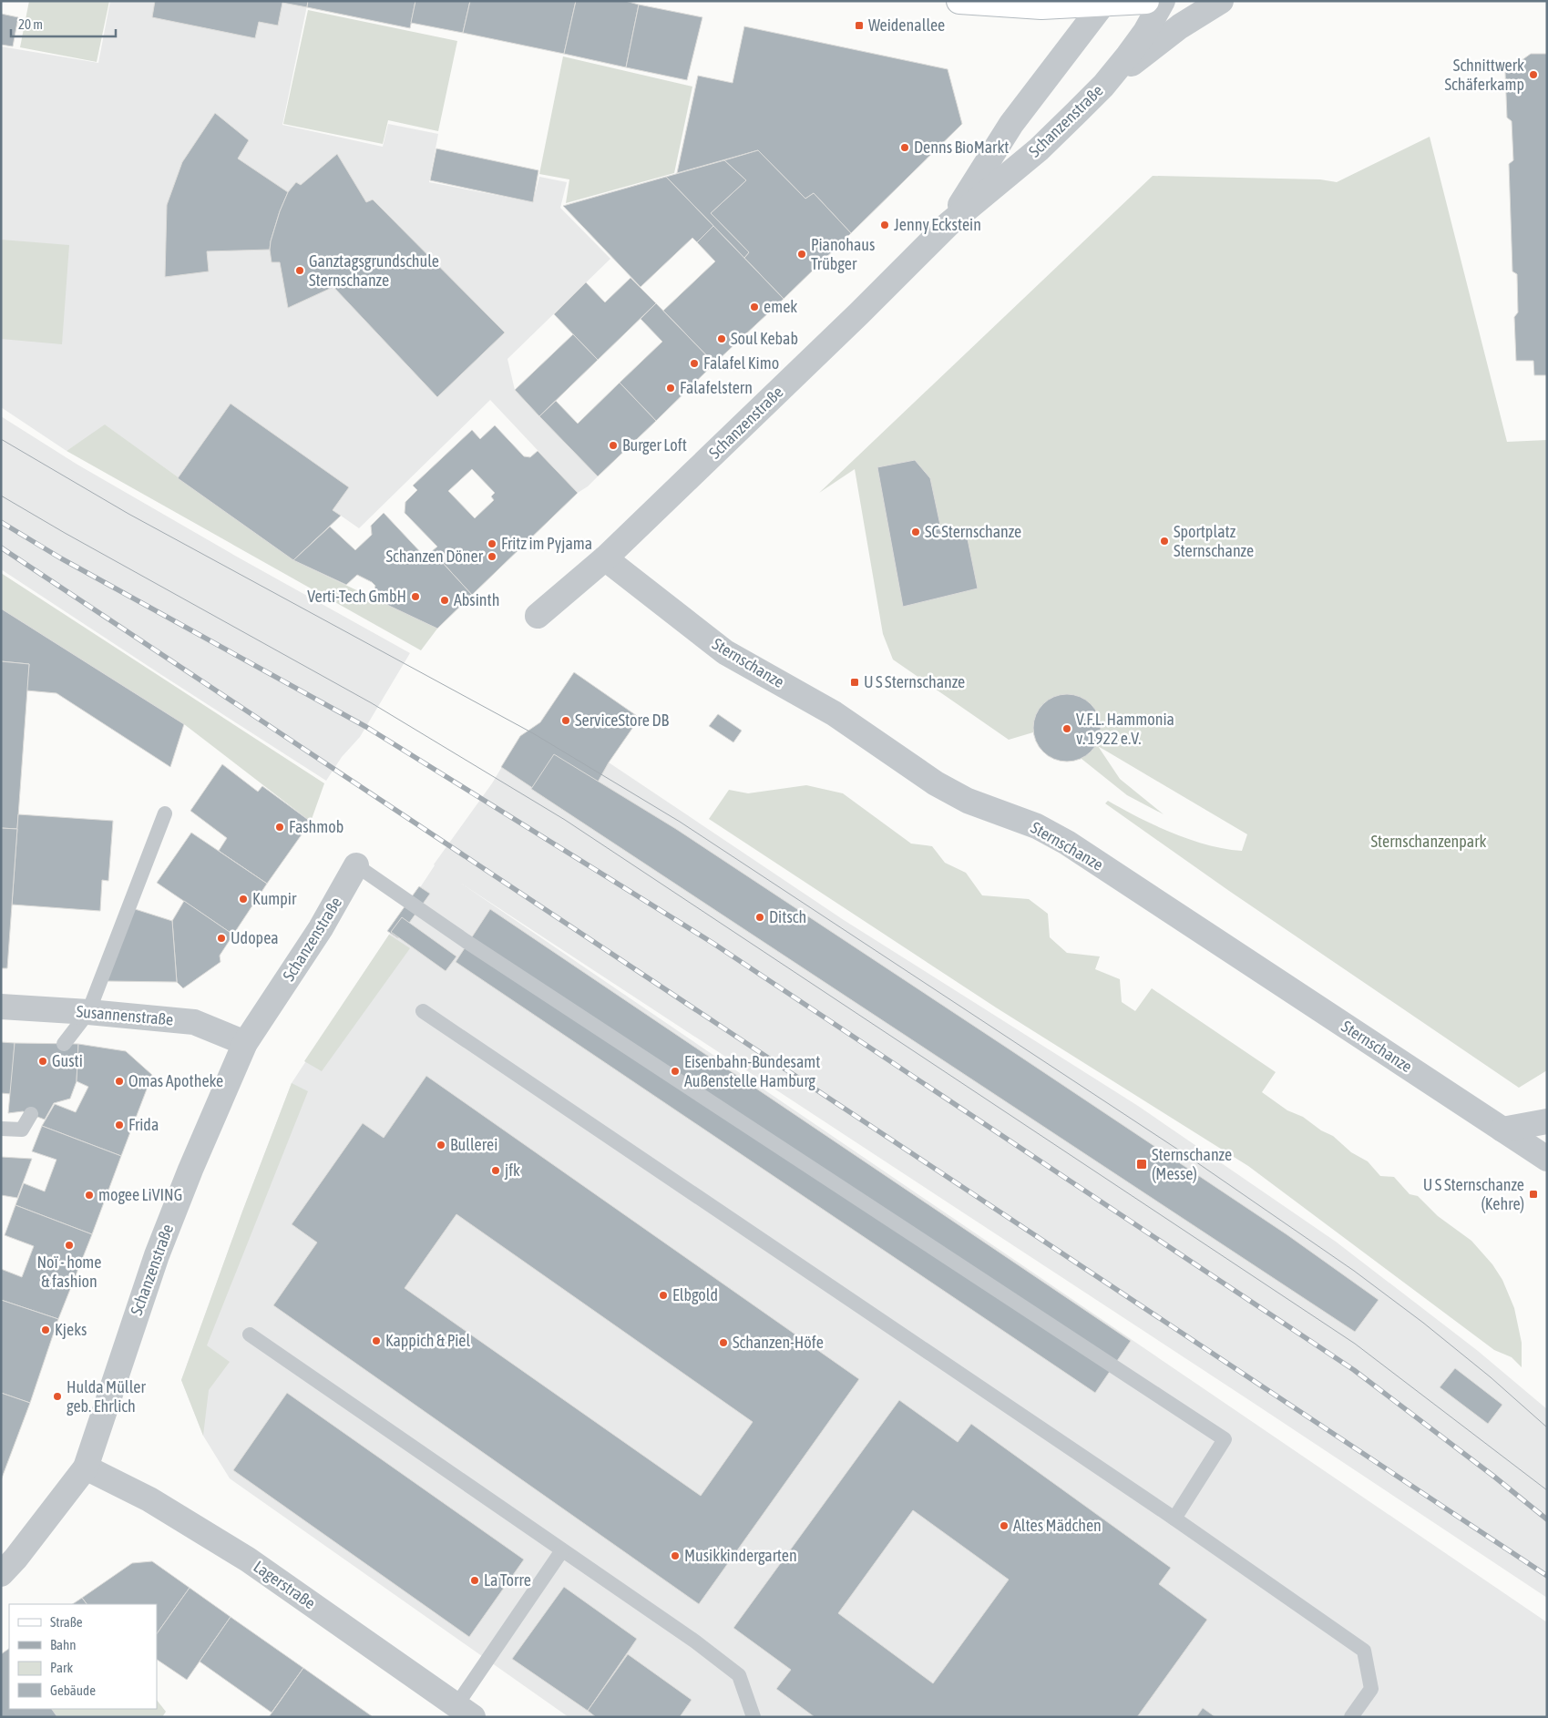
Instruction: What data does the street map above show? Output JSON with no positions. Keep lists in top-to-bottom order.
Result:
{
  "streets": {
    "street": [
      "Schanzenstraße",
      "Sternschanze",
      "Susannenstraße",
      "Lagerstraße"
    ]
  },
  "crossings": [
    ["Schanzenstraße", "Sternschanze"],
    ["Schanzenstraße", "Susannenstraße"],
    ["Schanzenstraße", "Lagerstraße"]
  ],
  "parks": ["Sternschanzenpark"],
  "places": {
    "transit": [
      "Weidenallee",
      "U S Sternschanze",
      "Sternschanze (Messe)",
      "U S Sternschanze (Kehre)"
    ],
    "other": [
      "Schnittwerk Schäferkamp",
      "Denns BioMarkt",
      "Jenny Eckstein",
      "Pianohaus Trübger",
      "Ganztagsgrundschule Sternschanze",
      "emek",
      "Soul Kebab",
      "Falafel Kimo",
      "Falafelstern",
      "Burger Loft",
      "SC Sternschanze",
      "Sportplatz Sternschanze",
      "Fritz im Pyjama",
      "Schanzen Döner",
      "Verti-Tech GmbH",
      "Absinth",
      "ServiceStore DB",
      "V.F.L. Hammonia v. 1922 e.V.",
      "Fashmob",
      "Kumpir",
      "Ditsch",
      "Udopea",
      "Gusti",
      "Eisenbahn-Bundesamt Außenstelle Hamburg",
      "Omas Apotheke",
      "Frida",
      "Bullerei",
      "jfk",
      "mogee LiVING",
      "Noï - home & fashion",
      "Elbgold",
      "Kjeks",
      "Kappich & Piel",
      "Schanzen-Höfe",
      "Hulda Müller geb. Ehrlich",
      "Altes Mädchen",
      "Musikkindergarten",
      "La Torre"
    ]
  },
  "legend": [
    "Straße",
    "Bahn",
    "Park",
    "Gebäude"
  ],
  "scale_bar": "20 m"
}
